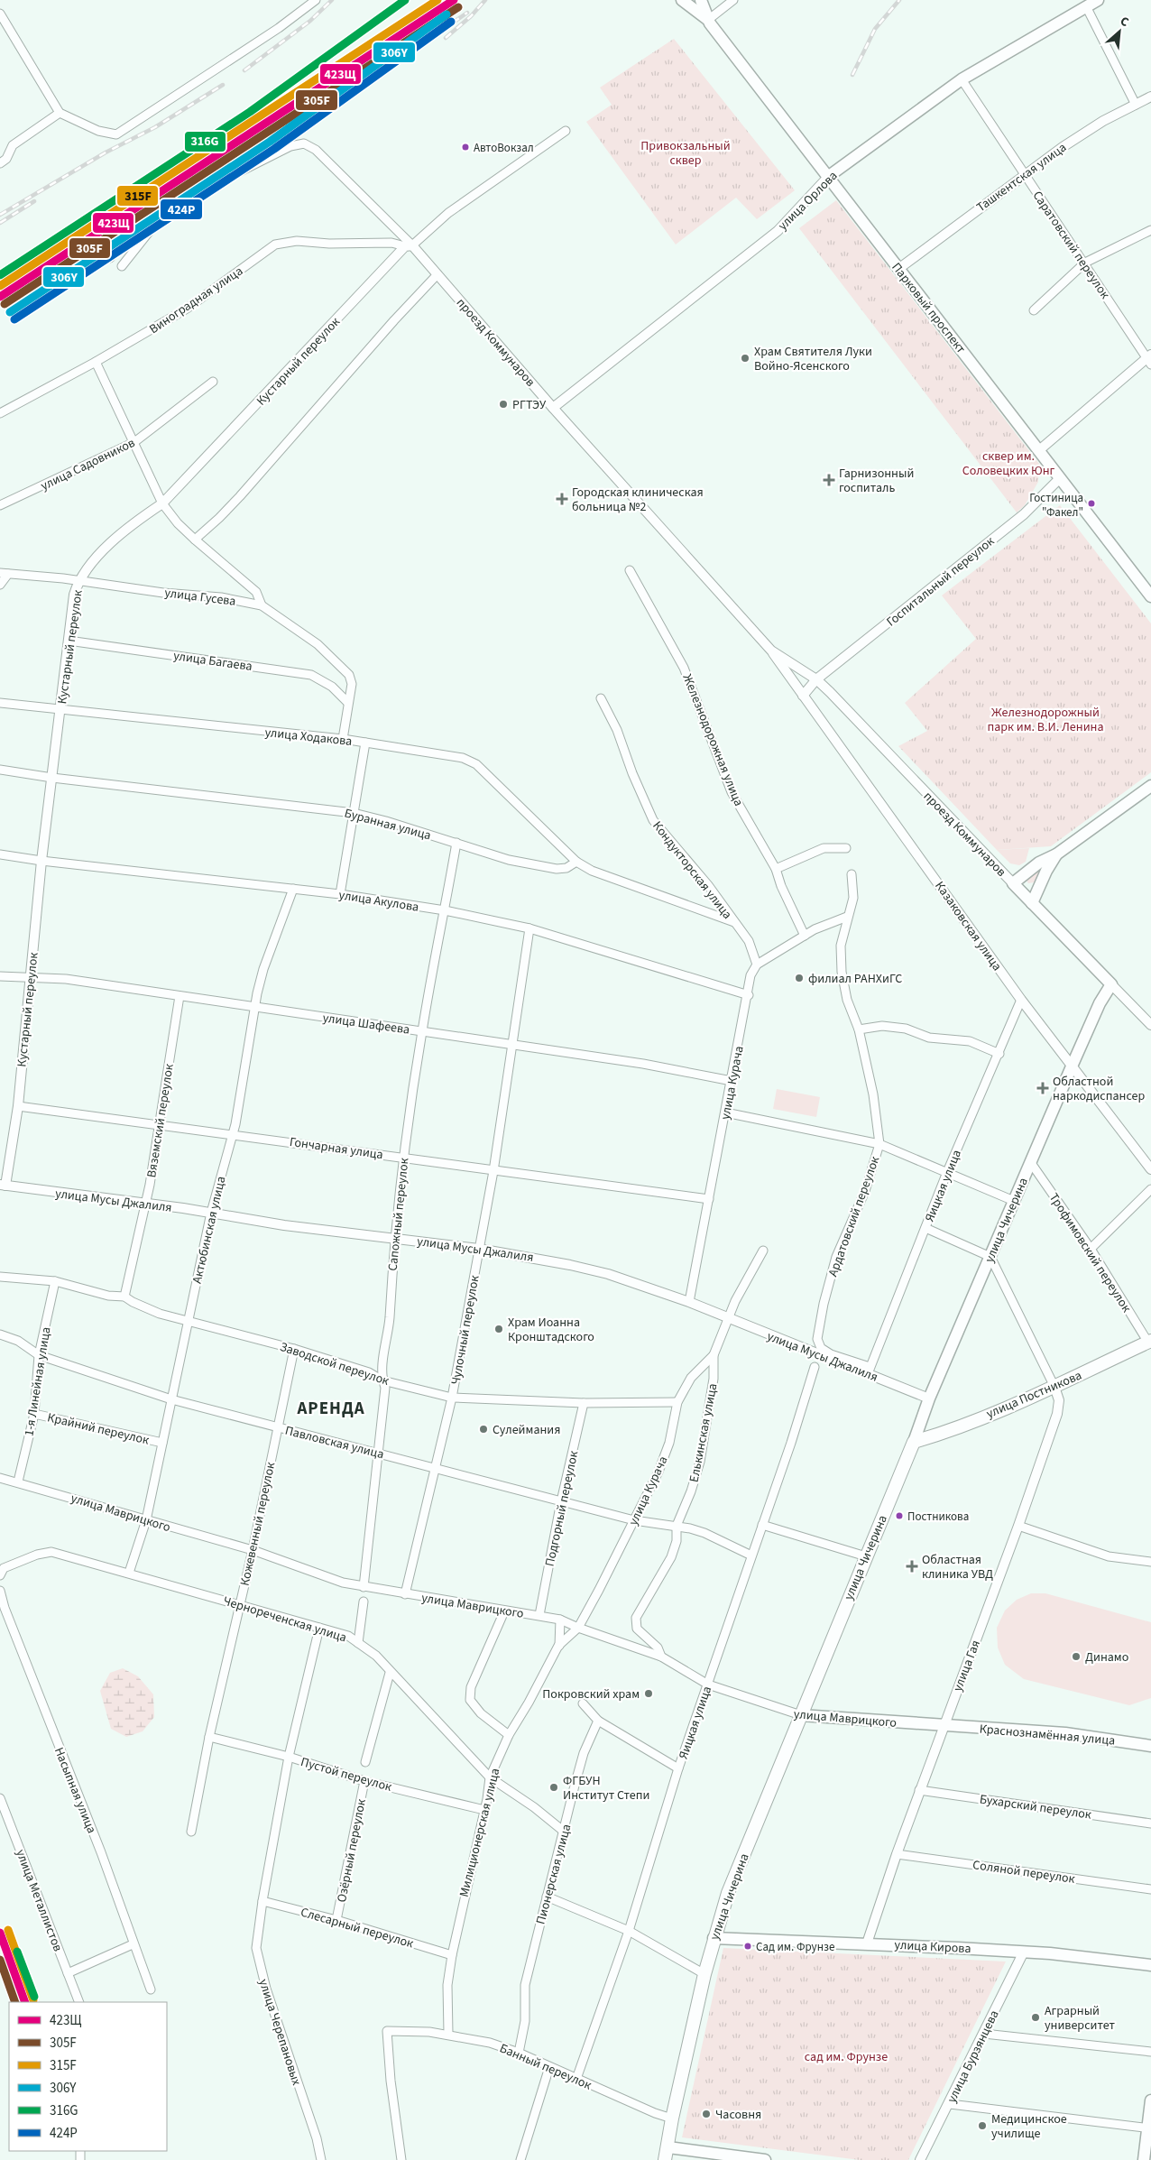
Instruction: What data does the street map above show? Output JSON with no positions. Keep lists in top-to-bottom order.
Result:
{
  "streets": {
    "main road": [
      "улица Орлова",
      "Парковый проспект",
      "проезд Коммунаров",
      "улица Чичерина",
      "улица Постникова",
      "улица Маврицкого",
      "Краснознамённая улица",
      "улица Кирова"
    ],
    "street": [
      "Ташкентская улица",
      "Саратовский переулок",
      "Виноградная улица",
      "Кустарный переулок",
      "улица Садовников",
      "Госпитальный переулок",
      "улица Гусева",
      "улица Багаева",
      "улица Ходакова",
      "Железнодорожная улица",
      "Буранная улица",
      "Кондукторская улица",
      "улица Акулова",
      "Казаковская улица",
      "улица Шафеева",
      "улица Курача",
      "Вяземский переулок",
      "Гончарная улица",
      "Яицкая улица",
      "улица Мусы Джалиля",
      "Сапожный переулок",
      "Ардатовский переулок",
      "Актюбинская улица",
      "Трофимовский переулок",
      "Чулочный переулок",
      "Заводской переулок",
      "1-я Линейная улица",
      "Крайний переулок",
      "Елькинская улица",
      "Павловская улица",
      "Подгорный переулок",
      "Кожевенный переулок",
      "Чернореченская улица",
      "улица Гая",
      "Пустой переулок",
      "Насыпная улица",
      "Бухарский переулок",
      "Милиционерская улица",
      "Озёрный переулок",
      "Соляной переулок",
      "Пионерская улица",
      "улица Металлистов",
      "Слесарный переулок",
      "улица Черепановых",
      "улица Бурзянцева",
      "Банный переулок"
    ]
  },
  "crossings": [
    ["Ташкентская улица", "Саратовский переулок"],
    ["Ташкентская улица", "Парковый проспект"],
    ["улица Орлова", "Саратовский переулок"],
    ["улица Орлова", "Парковый проспект"],
    ["улица Орлова", "проезд Коммунаров"],
    ["Виноградная улица", "проезд Коммунаров"],
    ["Виноградная улица", "Кустарный переулок"],
    ["Парковый проспект", "Госпитальный переулок"],
    ["проезд Коммунаров", "Кустарный переулок"],
    ["проезд Коммунаров", "Госпитальный переулок"],
    ["проезд Коммунаров", "Казаковская улица"],
    ["проезд Коммунаров", "улица Чичерина"],
    ["Кустарный переулок", "улица Гусева"],
    ["Кустарный переулок", "улица Багаева"],
    ["Кустарный переулок", "улица Ходакова"],
    ["Кустарный переулок", "Буранная улица"],
    ["Кустарный переулок", "улица Акулова"],
    ["Кустарный переулок", "улица Шафеева"],
    ["Кустарный переулок", "Гончарная улица"],
    ["Кустарный переулок", "улица Мусы Джалиля"],
    ["улица Гусева", "улица Багаева"],
    ["улица Ходакова", "Буранная улица"],
    ["Буранная улица", "Сапожный переулок"],
    ["Кондукторская улица", "улица Курача"],
    ["улица Акулова", "улица Курача"],
    ["улица Акулова", "Сапожный переулок"],
    ["улица Акулова", "Актюбинская улица"],
    ["улица Акулова", "Чулочный переулок"],
    ["Казаковская улица", "Яицкая улица"],
    ["Казаковская улица", "улица Чичерина"],
    ["улица Шафеева", "улица Курача"],
    ["улица Шафеева", "Вяземский переулок"],
    ["улица Шафеева", "Сапожный переулок"],
    ["улица Шафеева", "Актюбинская улица"],
    ["улица Шафеева", "Чулочный переулок"],
    ["улица Курача", "Гончарная улица"],
    ["улица Курача", "улица Мусы Джалиля"],
    ["улица Курача", "Заводской переулок"],
    ["улица Курача", "Елькинская улица"],
    ["улица Курача", "Павловская улица"],
    ["улица Курача", "улица Маврицкого"],
    ["улица Курача", "Милиционерская улица"],
    ["Вяземский переулок", "Гончарная улица"],
    ["Вяземский переулок", "улица Мусы Джалиля"],
    ["Вяземский переулок", "Заводской переулок"],
    ["Гончарная улица", "Сапожный переулок"],
    ["Гончарная улица", "Актюбинская улица"],
    ["Гончарная улица", "Чулочный переулок"],
    ["Яицкая улица", "улица Мусы Джалиля"],
    ["Яицкая улица", "Ардатовский переулок"],
    ["Яицкая улица", "Павловская улица"],
    ["Яицкая улица", "улица Маврицкого"],
    ["Яицкая улица", "Банный переулок"],
    ["улица Мусы Джалиля", "Сапожный переулок"],
    ["улица Мусы Джалиля", "Ардатовский переулок"],
    ["улица Мусы Джалиля", "улица Чичерина"],
    ["улица Мусы Джалиля", "Актюбинская улица"],
    ["улица Мусы Джалиля", "Чулочный переулок"],
    ["улица Мусы Джалиля", "Елькинская улица"],
    ["Сапожный переулок", "Заводской переулок"],
    ["Сапожный переулок", "Павловская улица"],
    ["Сапожный переулок", "улица Маврицкого"],
    ["улица Чичерина", "Трофимовский переулок"],
    ["улица Чичерина", "улица Постникова"],
    ["улица Чичерина", "улица Маврицкого"],
    ["улица Чичерина", "улица Кирова"],
    ["улица Чичерина", "Банный переулок"],
    ["Актюбинская улица", "Заводской переулок"],
    ["Актюбинская улица", "Крайний переулок"],
    ["Актюбинская улица", "Павловская улица"],
    ["Актюбинская улица", "улица Маврицкого"],
    ["Актюбинская улица", "Чернореченская улица"],
    ["Трофимовский переулок", "улица Постникова"],
    ["Чулочный переулок", "Заводской переулок"],
    ["Чулочный переулок", "Павловская улица"],
    ["Чулочный переулок", "улица Маврицкого"],
    ["Заводской переулок", "1-я Линейная улица"],
    ["Заводской переулок", "Подгорный переулок"],
    ["Заводской переулок", "Кожевенный переулок"],
    ["1-я Линейная улица", "Крайний переулок"],
    ["1-я Линейная улица", "Павловская улица"],
    ["1-я Линейная улица", "улица Маврицкого"],
    ["улица Постникова", "улица Гая"],
    ["Елькинская улица", "Павловская улица"],
    ["Елькинская улица", "улица Маврицкого"],
    ["Павловская улица", "Подгорный переулок"],
    ["Павловская улица", "Кожевенный переулок"],
    ["Подгорный переулок", "улица Маврицкого"],
    ["улица Маврицкого", "Кожевенный переулок"],
    ["улица Маврицкого", "улица Гая"],
    ["улица Маврицкого", "Краснознамённая улица"],
    ["улица Маврицкого", "Милиционерская улица"],
    ["Кожевенный переулок", "Чернореченская улица"],
    ["Кожевенный переулок", "Пустой переулок"],
    ["Чернореченская улица", "Милиционерская улица"],
    ["Чернореченская улица", "Пионерская улица"],
    ["Чернореченская улица", "улица Черепановых"],
    ["улица Гая", "Краснознамённая улица"],
    ["улица Гая", "Бухарский переулок"],
    ["улица Гая", "Соляной переулок"],
    ["улица Гая", "улица Кирова"],
    ["Пустой переулок", "Милиционерская улица"],
    ["Пустой переулок", "Озёрный переулок"],
    ["Пустой переулок", "улица Черепановых"],
    ["Милиционерская улица", "Слесарный переулок"],
    ["Милиционерская улица", "Банный переулок"],
    ["Озёрный переулок", "Слесарный переулок"],
    ["Пионерская улица", "Банный переулок"],
    ["Слесарный переулок", "улица Черепановых"],
    ["улица Кирова", "улица Бурзянцева"]
  ],
  "districts": ["АРЕНДА"],
  "parks": [
    "Привокзальный сквер",
    "сквер им. Соловецких Юнг",
    "Железнодорожный парк им. В.И. Ленина",
    "сад им. Фрунзе"
  ],
  "places": {
    "other": [
      "АвтоВокзал",
      "Храм Святителя Луки Войно-Ясенского",
      "РГТЭУ",
      "Гостиница \"Факел\"",
      "филиал РАНХиГС",
      "Храм Иоанна Кронштадского",
      "Сулеймания",
      "Постникова",
      "Динамо",
      "Покровский храм",
      "ФГБУН Институт Степи",
      "Сад им. Фрунзе",
      "Аграрный университет",
      "Часовня",
      "Медицинское училище"
    ],
    "health": [
      "Гарнизонный госпиталь",
      "Городская клиническая больница №2",
      "Областной наркодиспансер",
      "Областная клиника УВД"
    ]
  },
  "lines": [
    "transit line 423Щ",
    "transit line 315F",
    "transit line 316G",
    "transit line 305F",
    "transit line 306Y",
    "transit line 424Р"
  ],
  "legend": [
    "423Щ",
    "305F",
    "315F",
    "306Y",
    "316G",
    "424Р"
  ],
  "north": "top right"
}
